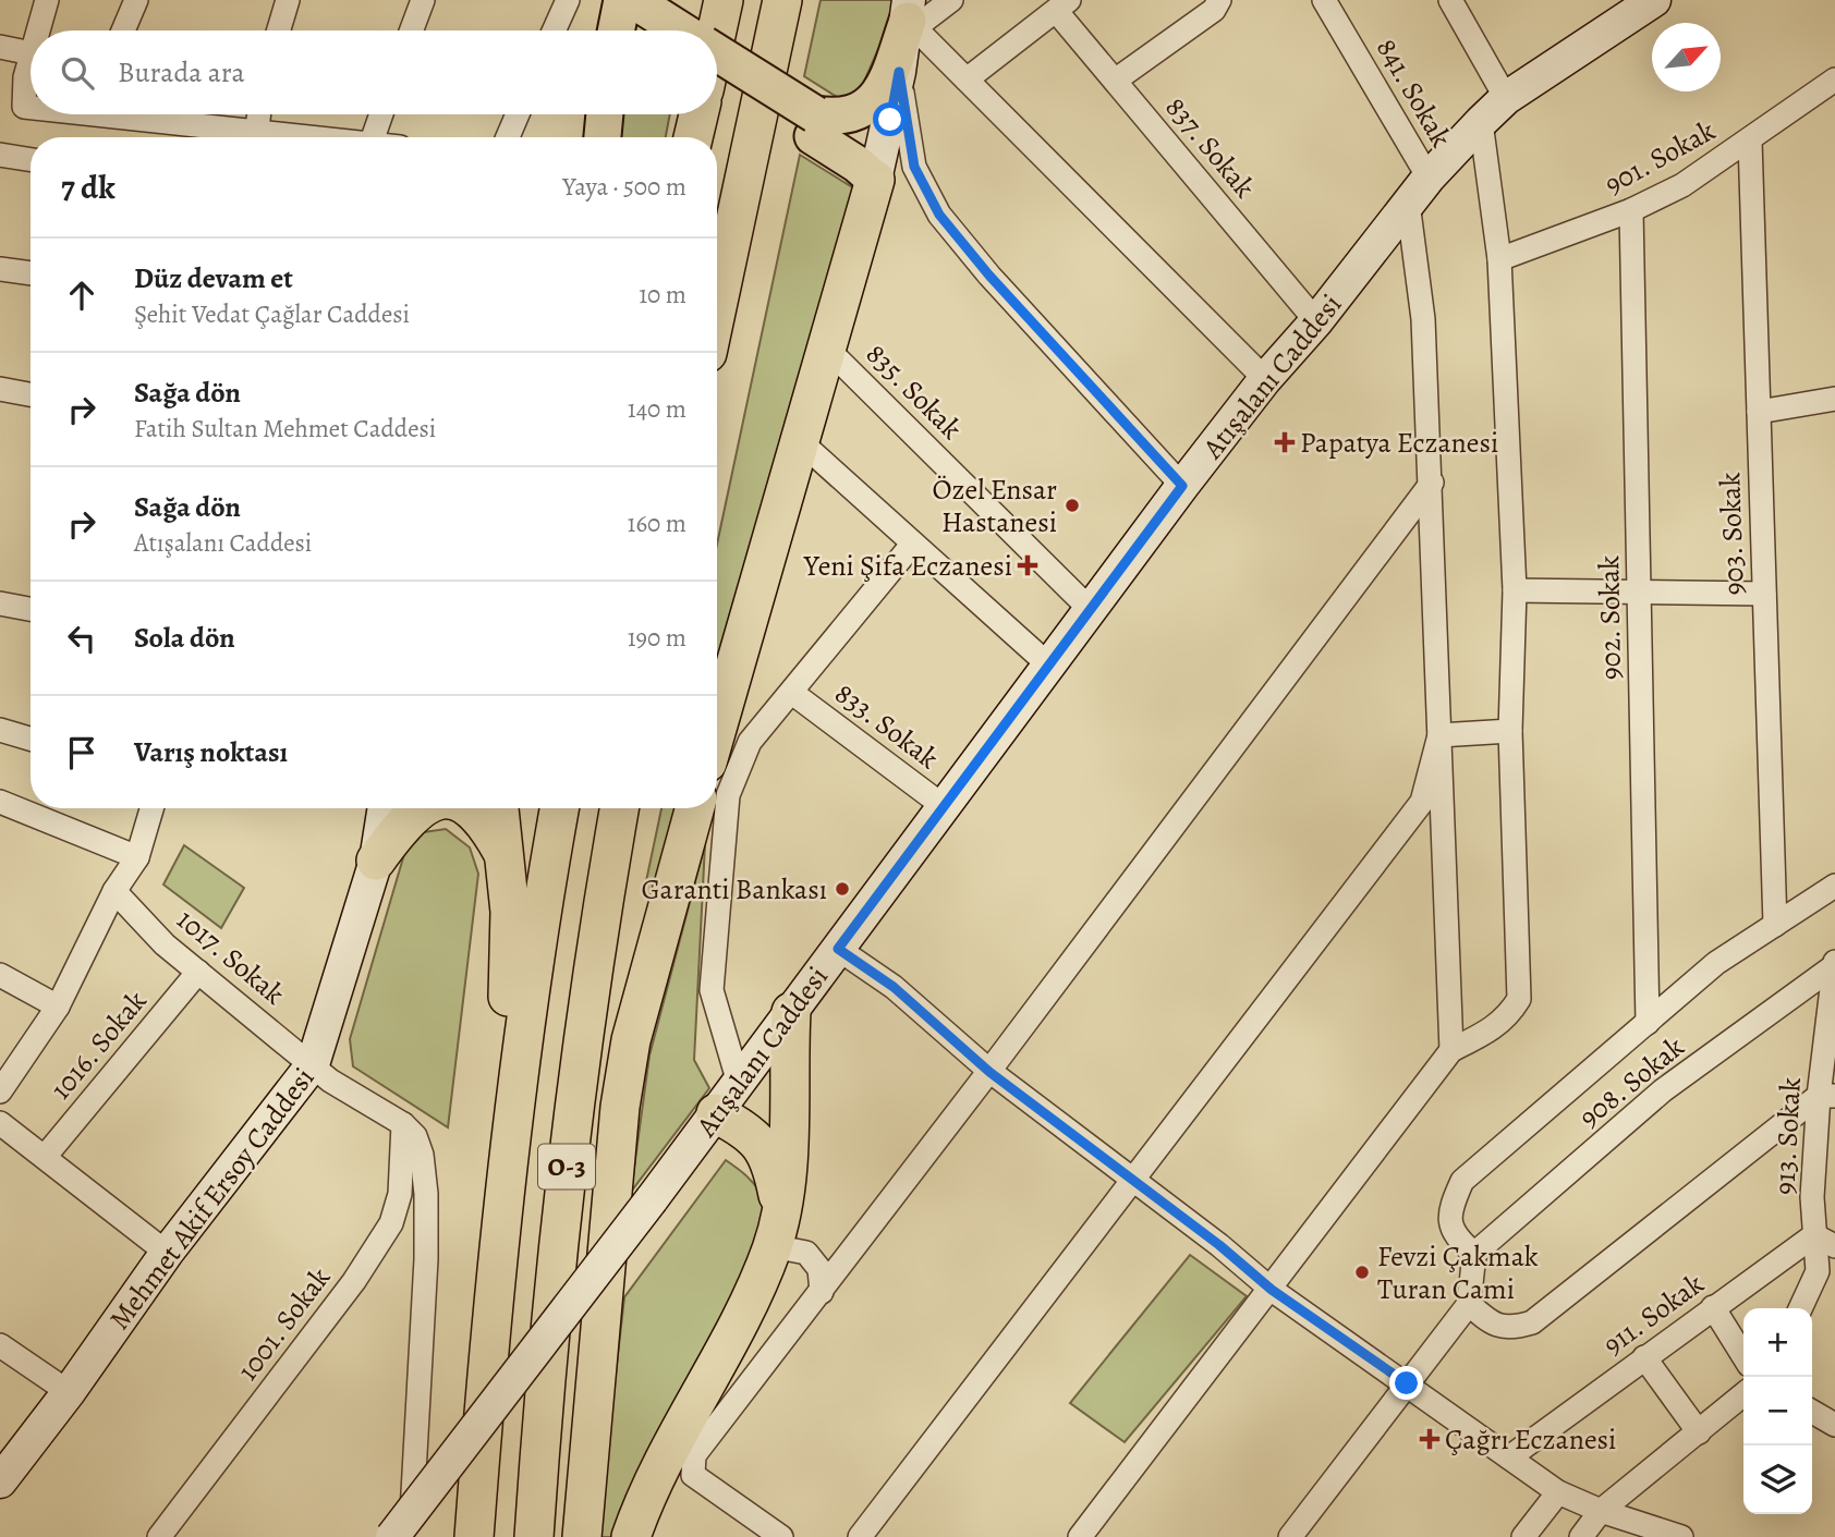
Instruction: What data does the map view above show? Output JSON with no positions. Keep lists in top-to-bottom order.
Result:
{
  "streets": {
    "highway": ["O-3"],
    "main road": ["Atışalanı Caddesi", "Mehmet Akif Ersoy Caddesi"],
    "street": [
      "841. Sokak",
      "837. Sokak",
      "901. Sokak",
      "835. Sokak",
      "903. Sokak",
      "902. Sokak",
      "833. Sokak",
      "1017. Sokak",
      "1016. Sokak",
      "908. Sokak",
      "913. Sokak",
      "911. Sokak",
      "1001. Sokak"
    ]
  },
  "crossings": [
    ["841. Sokak", "Atışalanı Caddesi"],
    ["837. Sokak", "Atışalanı Caddesi"],
    ["901. Sokak", "903. Sokak"],
    ["901. Sokak", "902. Sokak"],
    ["Atışalanı Caddesi", "835. Sokak"],
    ["Atışalanı Caddesi", "833. Sokak"],
    ["1017. Sokak", "1016. Sokak"],
    ["1017. Sokak", "Mehmet Akif Ersoy Caddesi"],
    ["1017. Sokak", "1001. Sokak"],
    ["908. Sokak", "913. Sokak"],
    ["913. Sokak", "911. Sokak"]
  ],
  "places": {
    "health": ["Papatya Eczanesi", "Yeni Şifa Eczanesi", "Çağrı Eczanesi"],
    "other": ["Özel Ensar Hastanesi", "Garanti Bankası", "Fevzi Çakmak Turan Cami"]
  },
  "north": "top right",
  "page": {
    "search": "Burada ara",
    "heading": ["7 dk", "Yaya · 500 m"],
    "list": [
      ["Düz devam et", "Şehit Vedat Çağlar Caddesi", "10 m"],
      ["Sağa dön", "Fatih Sultan Mehmet Caddesi", "140 m"],
      ["Sağa dön", "Atışalanı Caddesi", "160 m"],
      ["Sola dön", "190 m"],
      "Varış noktası"
    ],
    "map_buttons": ["+", "−"]
  }
}
